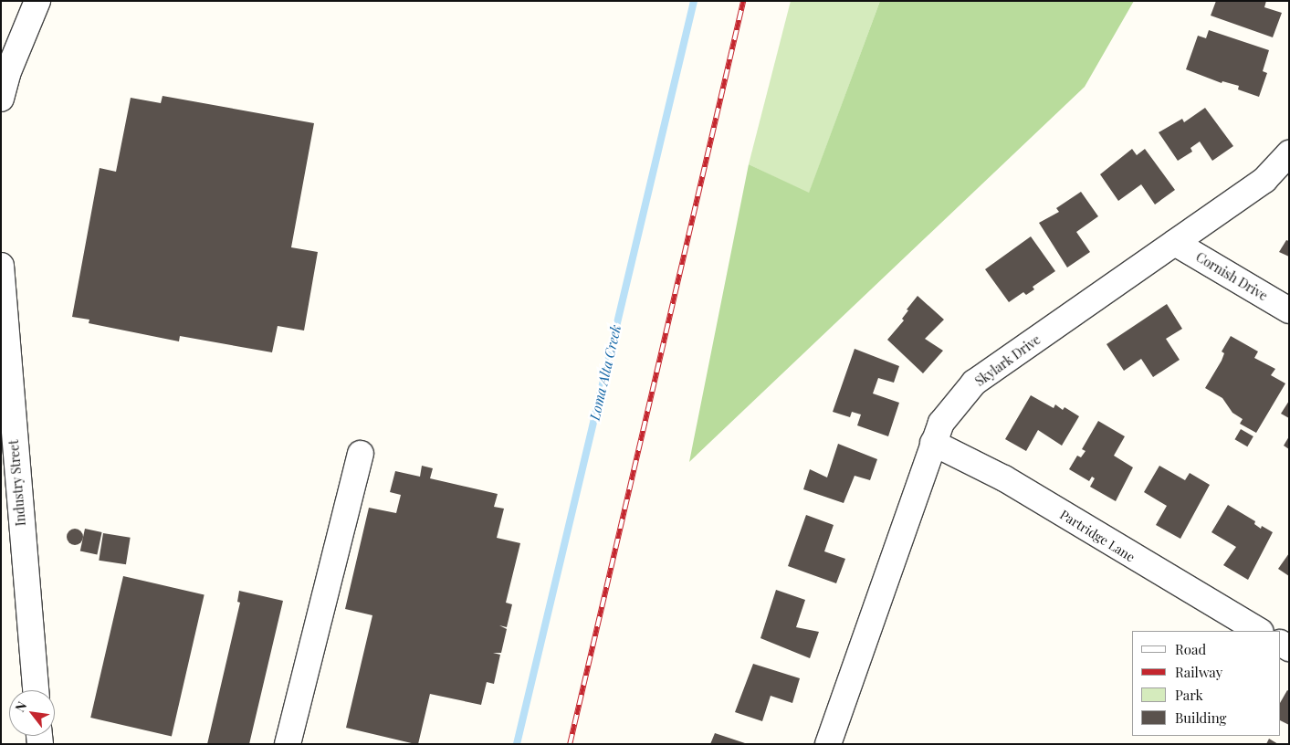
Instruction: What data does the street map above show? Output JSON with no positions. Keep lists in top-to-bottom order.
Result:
{
  "streets": {
    "street": [
      "Cornish Drive",
      "Skylark Drive",
      "Industry Street",
      "Partridge Lane"
    ]
  },
  "crossings": [
    ["Cornish Drive", "Skylark Drive"],
    ["Skylark Drive", "Partridge Lane"]
  ],
  "water": ["Loma Alta Creek"],
  "legend": [
    "Road",
    "Railway",
    "Park",
    "Building"
  ],
  "north": "top left"
}
